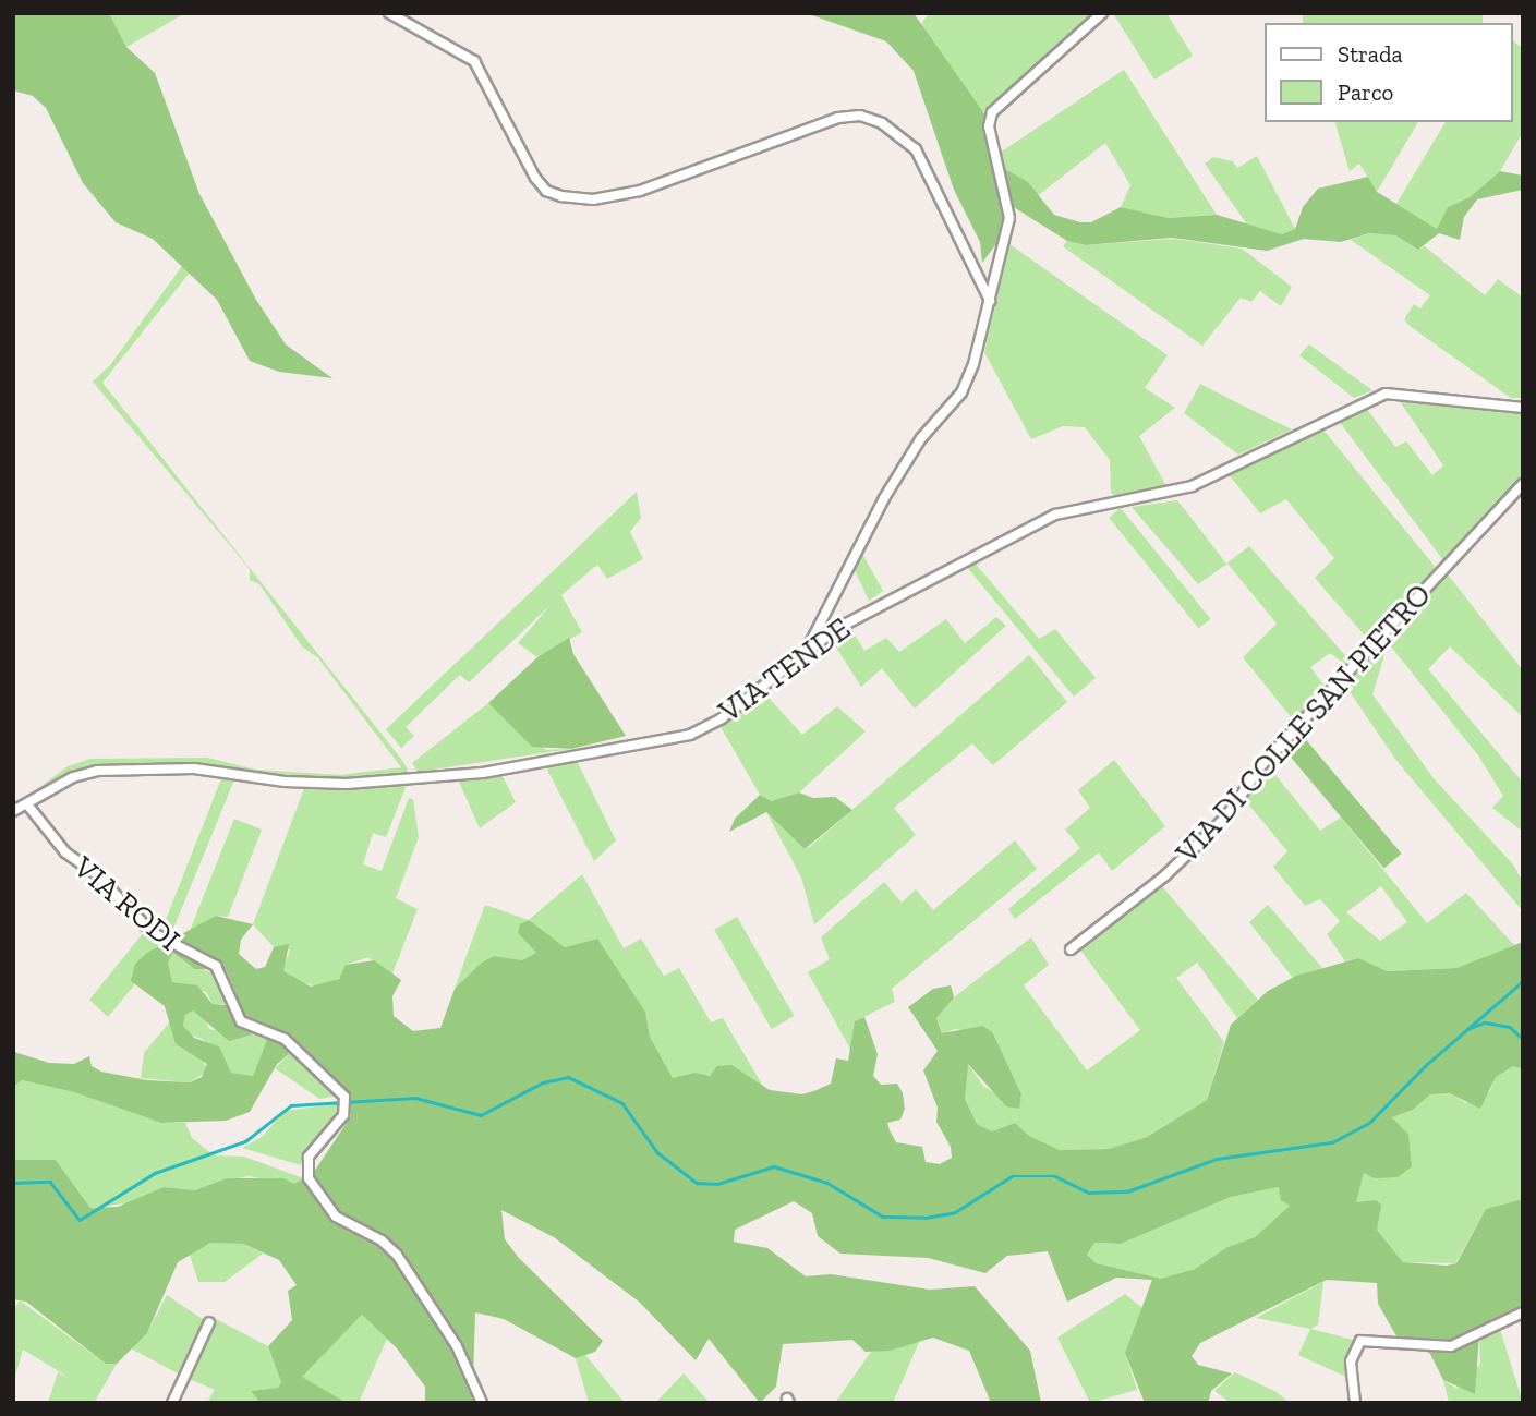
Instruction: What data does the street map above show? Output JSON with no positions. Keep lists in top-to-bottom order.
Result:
{
  "streets": {
    "street": ["VIA TENDE", "VIA DI COLLE SAN PIETRO", "VIA RODI"]
  },
  "crossings": [
    ["VIA TENDE", "VIA RODI"]
  ],
  "legend": ["Strada", "Parco"]
}
